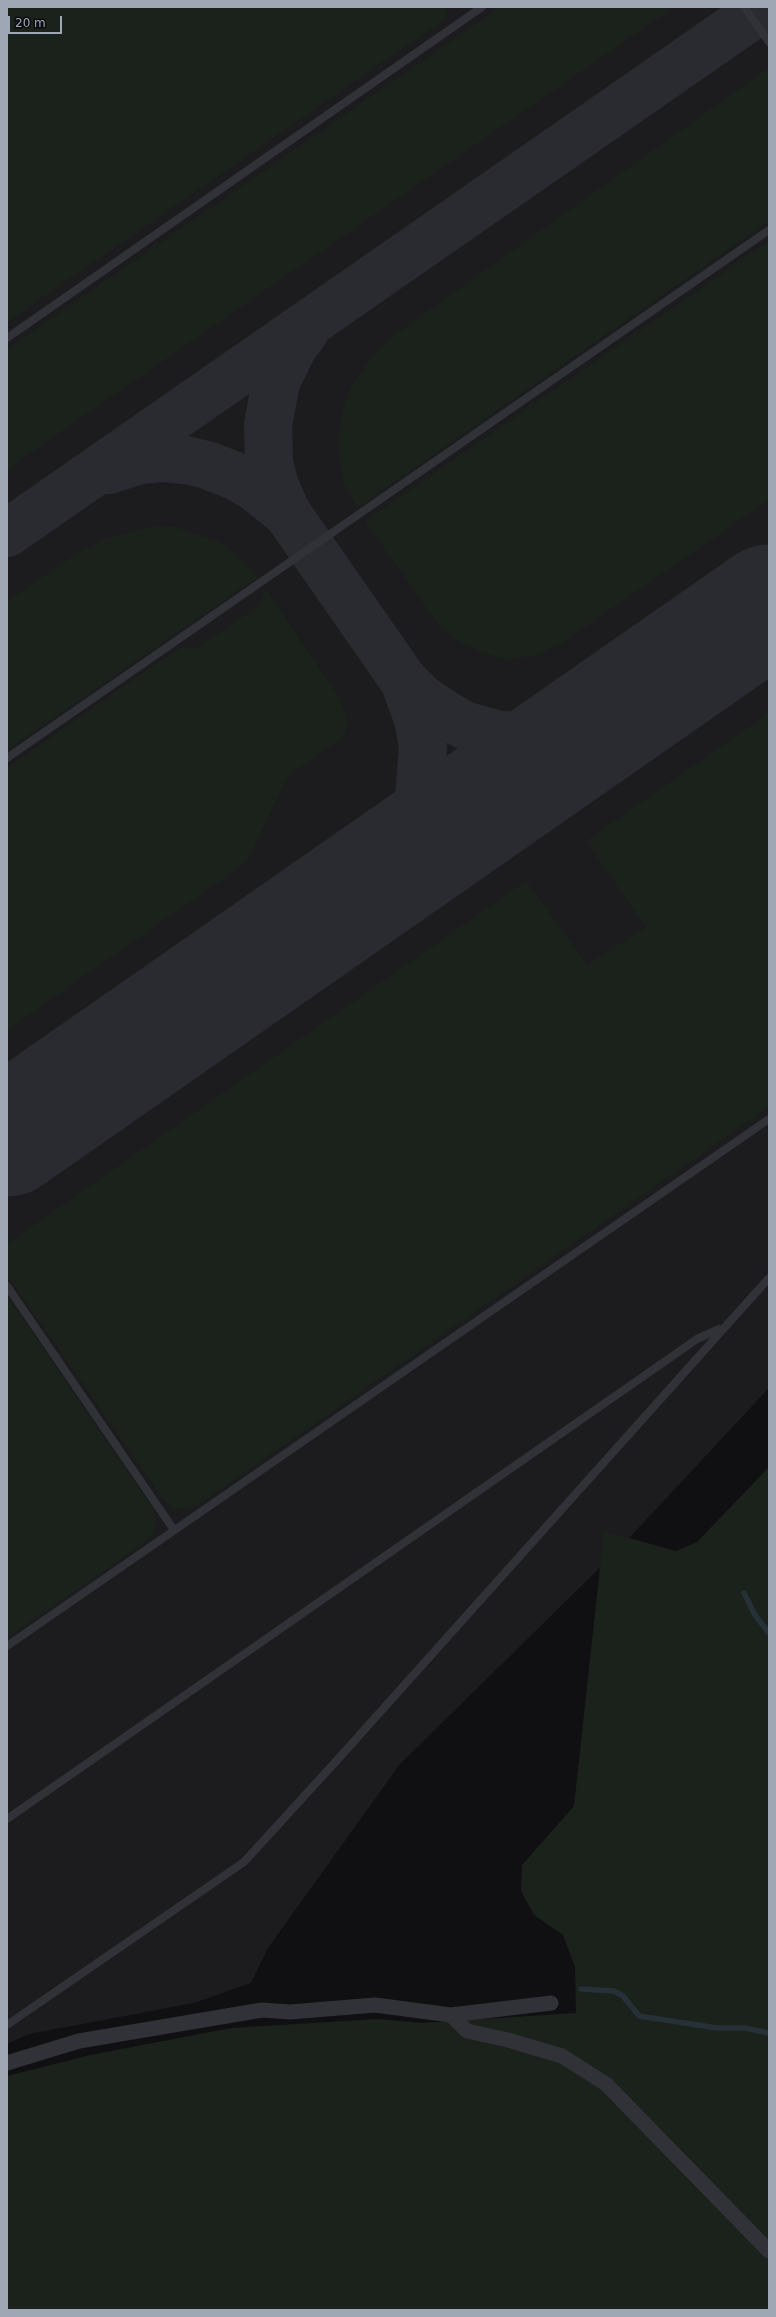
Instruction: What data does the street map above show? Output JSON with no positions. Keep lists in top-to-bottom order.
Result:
{
  "scale_bar": "20 m"
}
